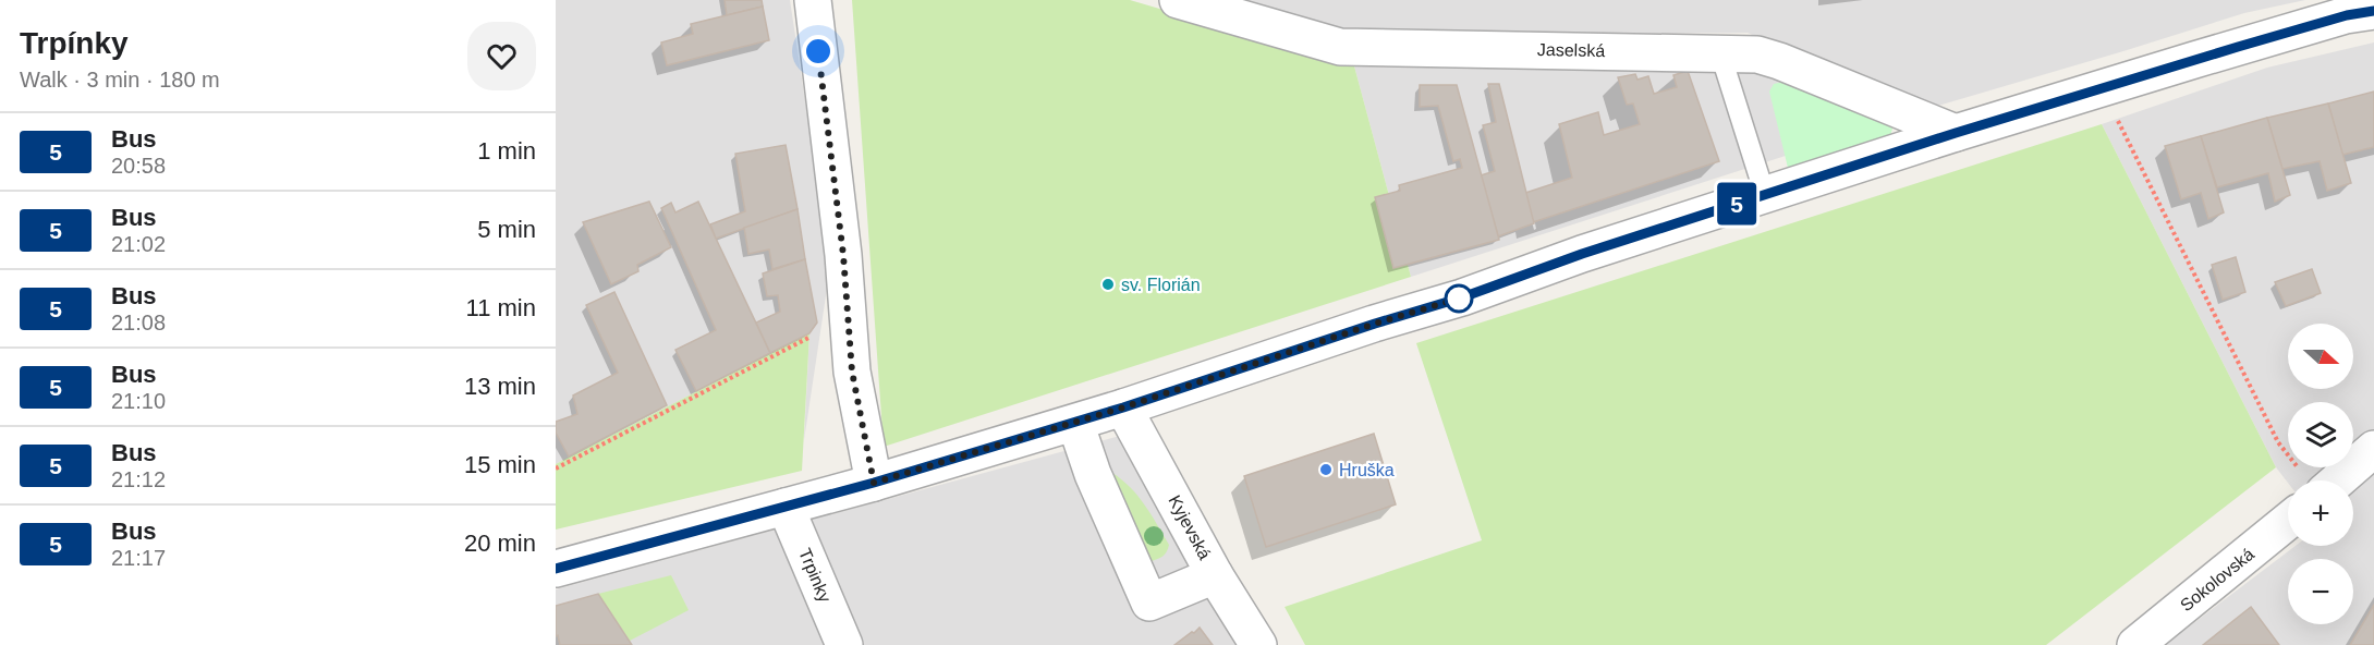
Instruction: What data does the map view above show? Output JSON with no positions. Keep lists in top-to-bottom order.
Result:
{
  "streets": {
    "street": [
      "Jaselská",
      "Kyjevská",
      "Trpinky",
      "Sokolovská"
    ]
  },
  "places": ["sv. Florián", "Hruška"],
  "lines": ["bus line 5"],
  "north": "right",
  "page": {
    "heading": ["Trpínky", "Walk · 3 min · 180 m"],
    "on_map": "5",
    "list": [
      {
        "mark": "5",
        "name": "Bus",
        "note": "20:58",
        "value": "1 min"
      },
      {
        "mark": "5",
        "name": "Bus",
        "note": "21:02",
        "value": "5 min"
      },
      {
        "mark": "5",
        "name": "Bus",
        "note": "21:08",
        "value": "11 min"
      },
      {
        "mark": "5",
        "name": "Bus",
        "note": "21:10",
        "value": "13 min"
      },
      {
        "mark": "5",
        "name": "Bus",
        "note": "21:12",
        "value": "15 min"
      },
      {
        "mark": "5",
        "name": "Bus",
        "note": "21:17",
        "value": "20 min"
      }
    ],
    "map_buttons": ["+", "−"]
  }
}
